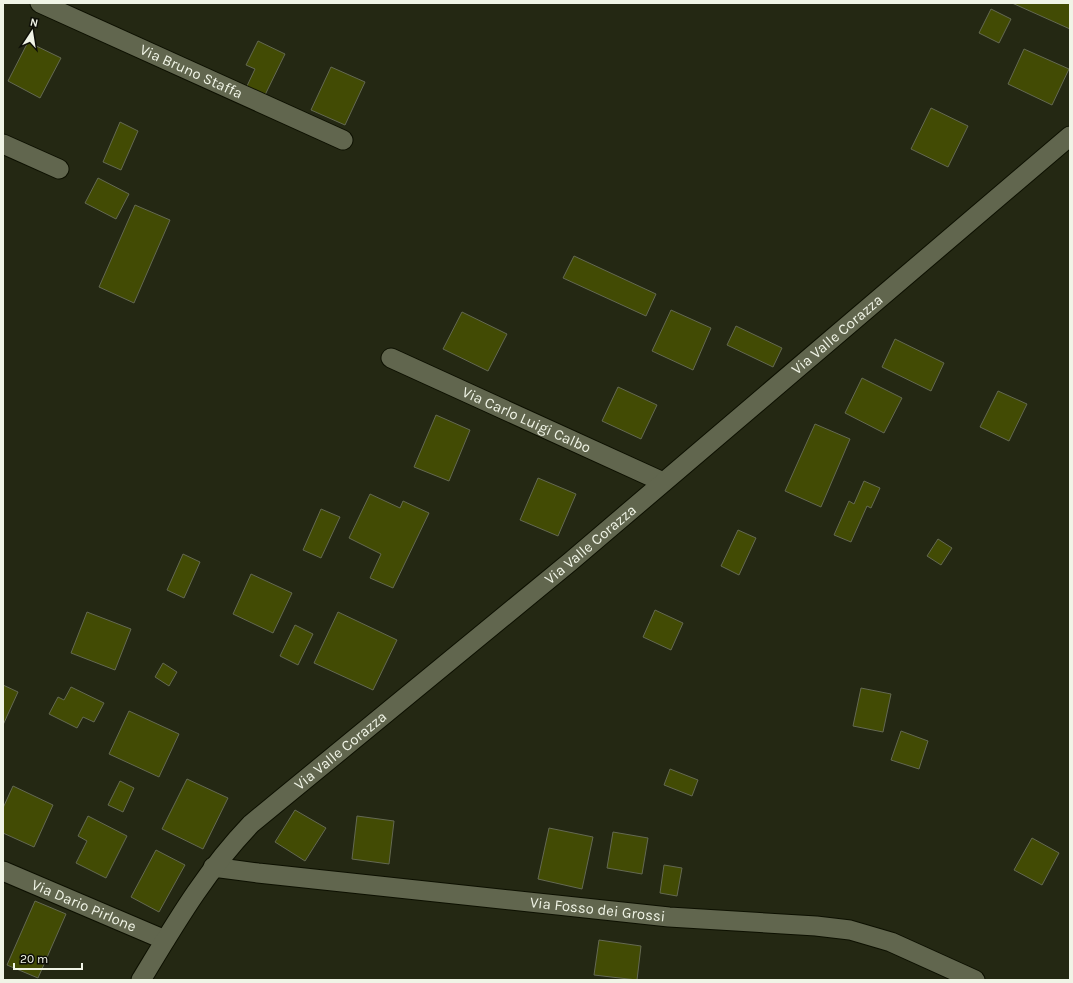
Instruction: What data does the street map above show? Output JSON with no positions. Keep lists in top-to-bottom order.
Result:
{
  "streets": {
    "street": [
      "Via Bruno Staffa",
      "Via Valle Corazza",
      "Via Carlo Luigi Calbo",
      "Via Dario Pirlone",
      "Via Fosso dei Grossi"
    ]
  },
  "crossings": [
    ["Via Valle Corazza", "Via Carlo Luigi Calbo"],
    ["Via Valle Corazza", "Via Dario Pirlone"],
    ["Via Valle Corazza", "Via Fosso dei Grossi"]
  ],
  "scale_bar": "20 m",
  "north": "top"
}
